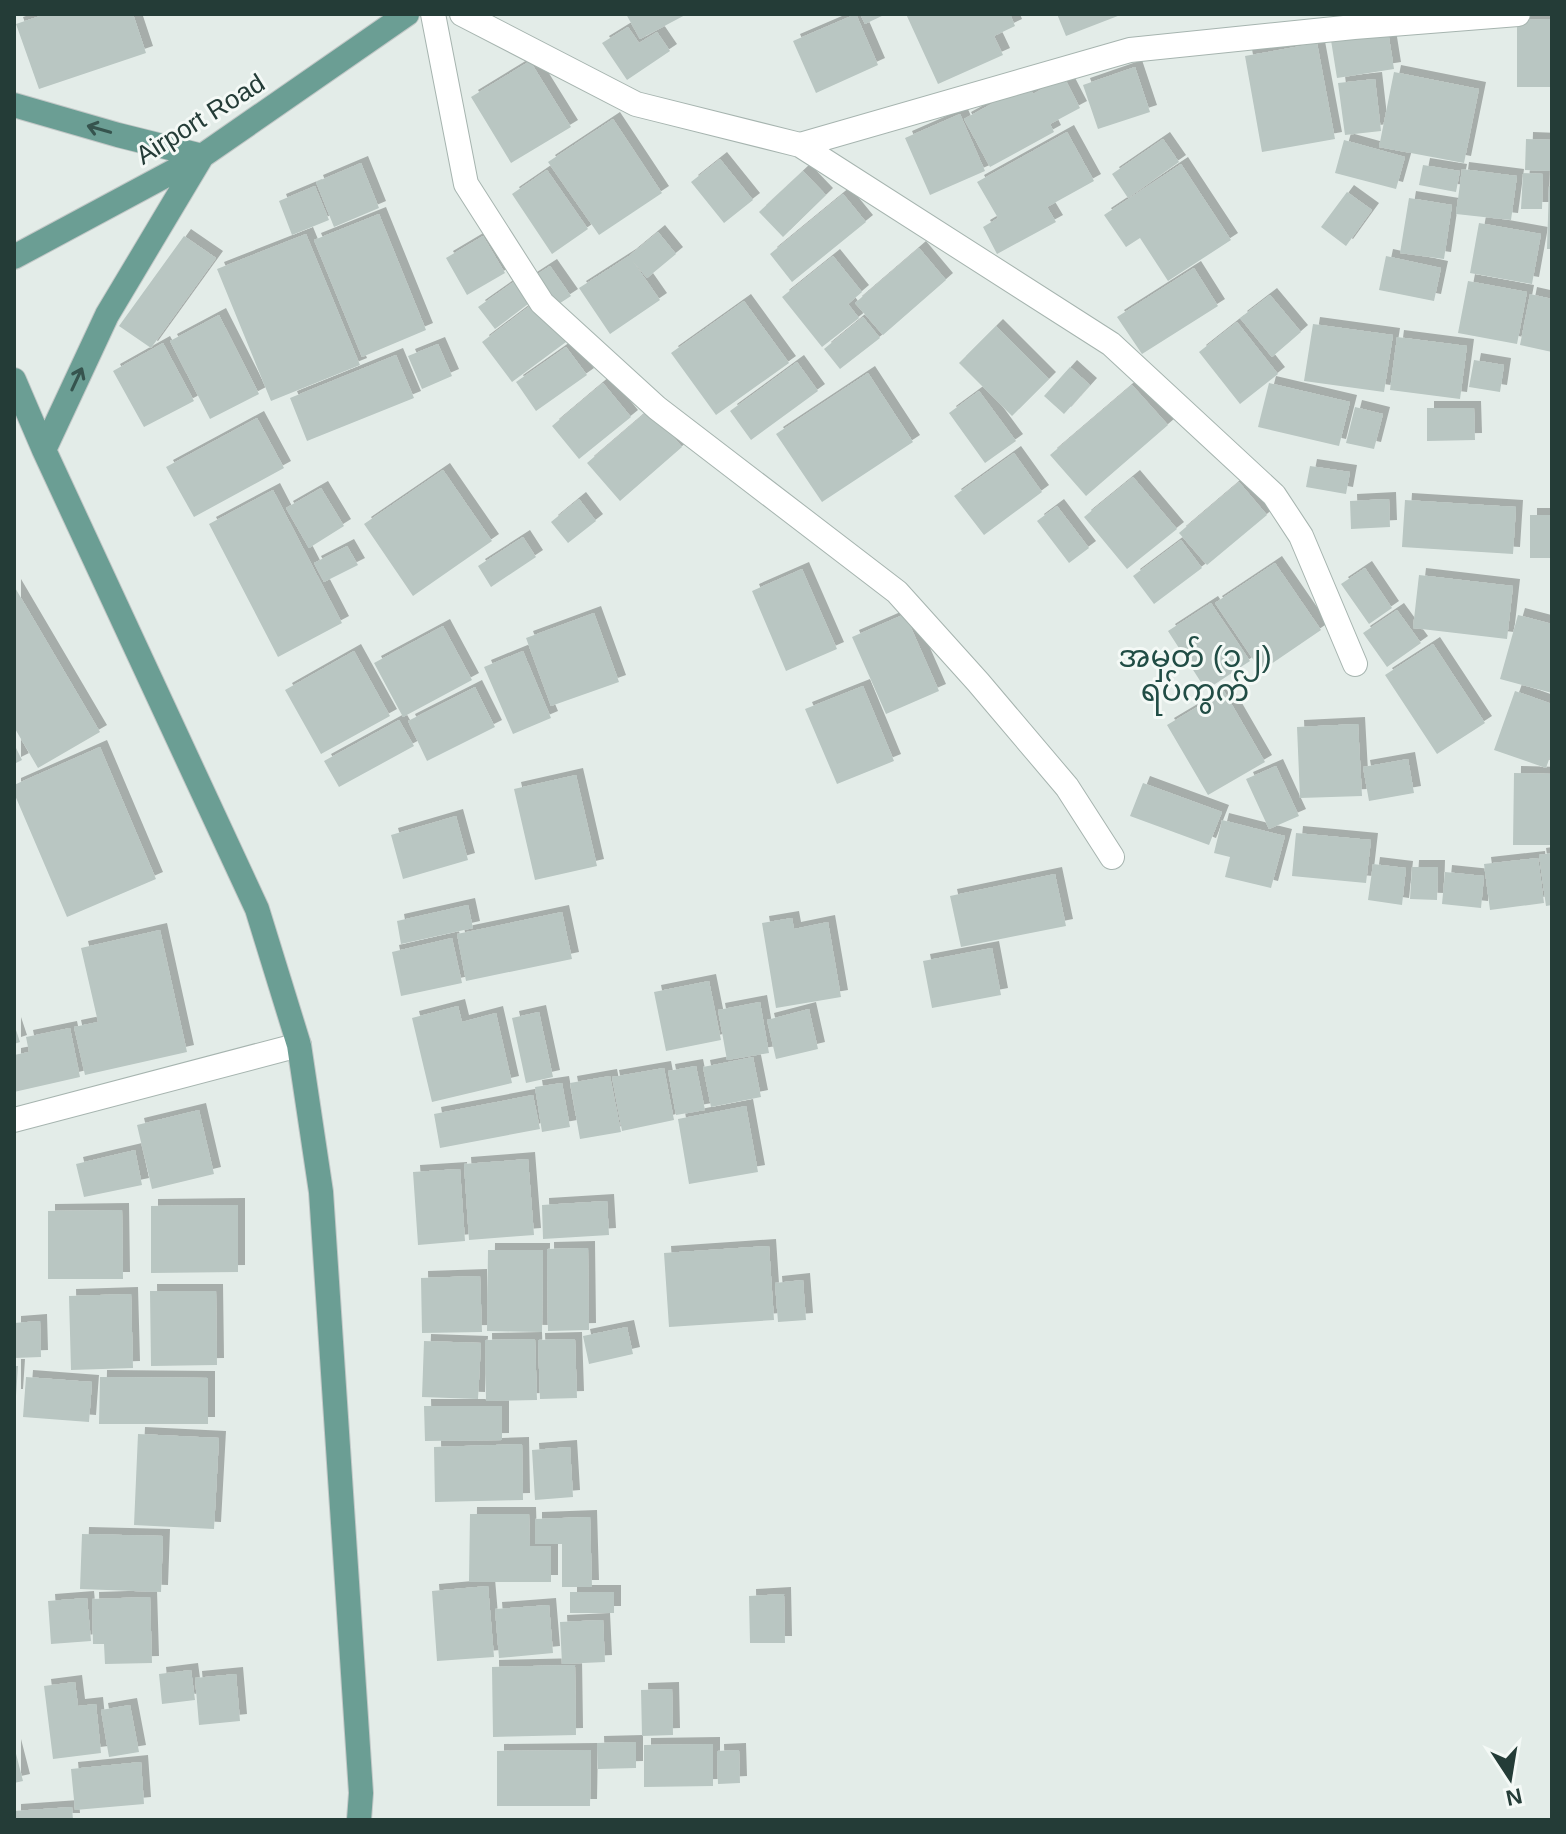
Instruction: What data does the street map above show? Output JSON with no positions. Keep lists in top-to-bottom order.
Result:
{
  "streets": {
    "main road": ["Airport Road"]
  },
  "districts": ["အမှတ် (၁၂) ရပ်ကွက်"],
  "north": "bottom"
}
